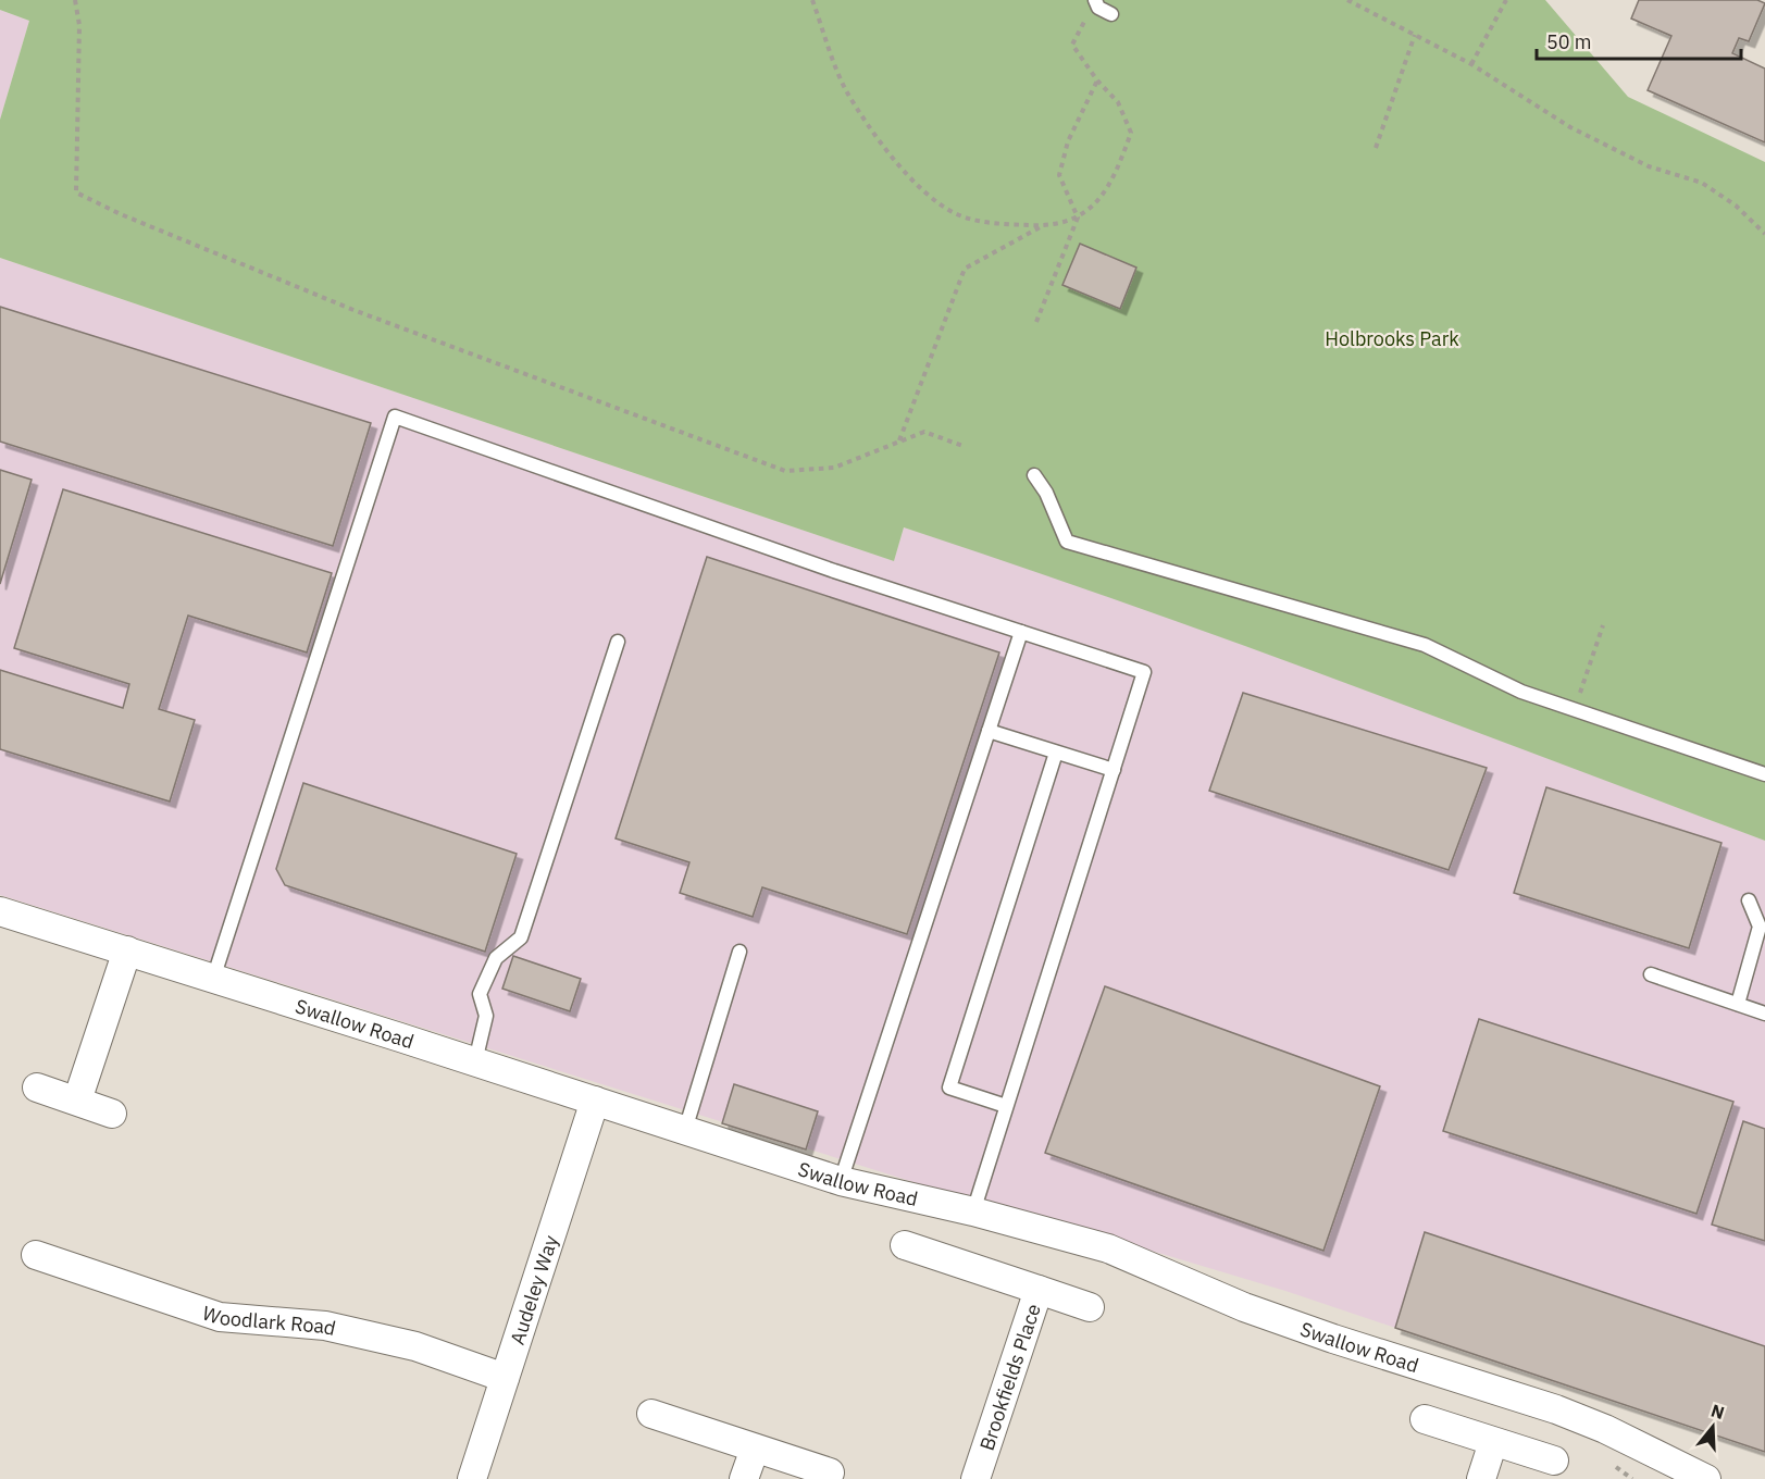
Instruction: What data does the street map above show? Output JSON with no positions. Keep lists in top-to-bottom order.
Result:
{
  "streets": {
    "street": [
      "Swallow Road",
      "Audeley Way",
      "Woodlark Road",
      "Brookfields Place"
    ]
  },
  "crossings": [
    ["Swallow Road", "Audeley Way"],
    ["Audeley Way", "Woodlark Road"]
  ],
  "parks": ["Holbrooks Park"],
  "scale_bar": "50 m",
  "north": "top"
}
